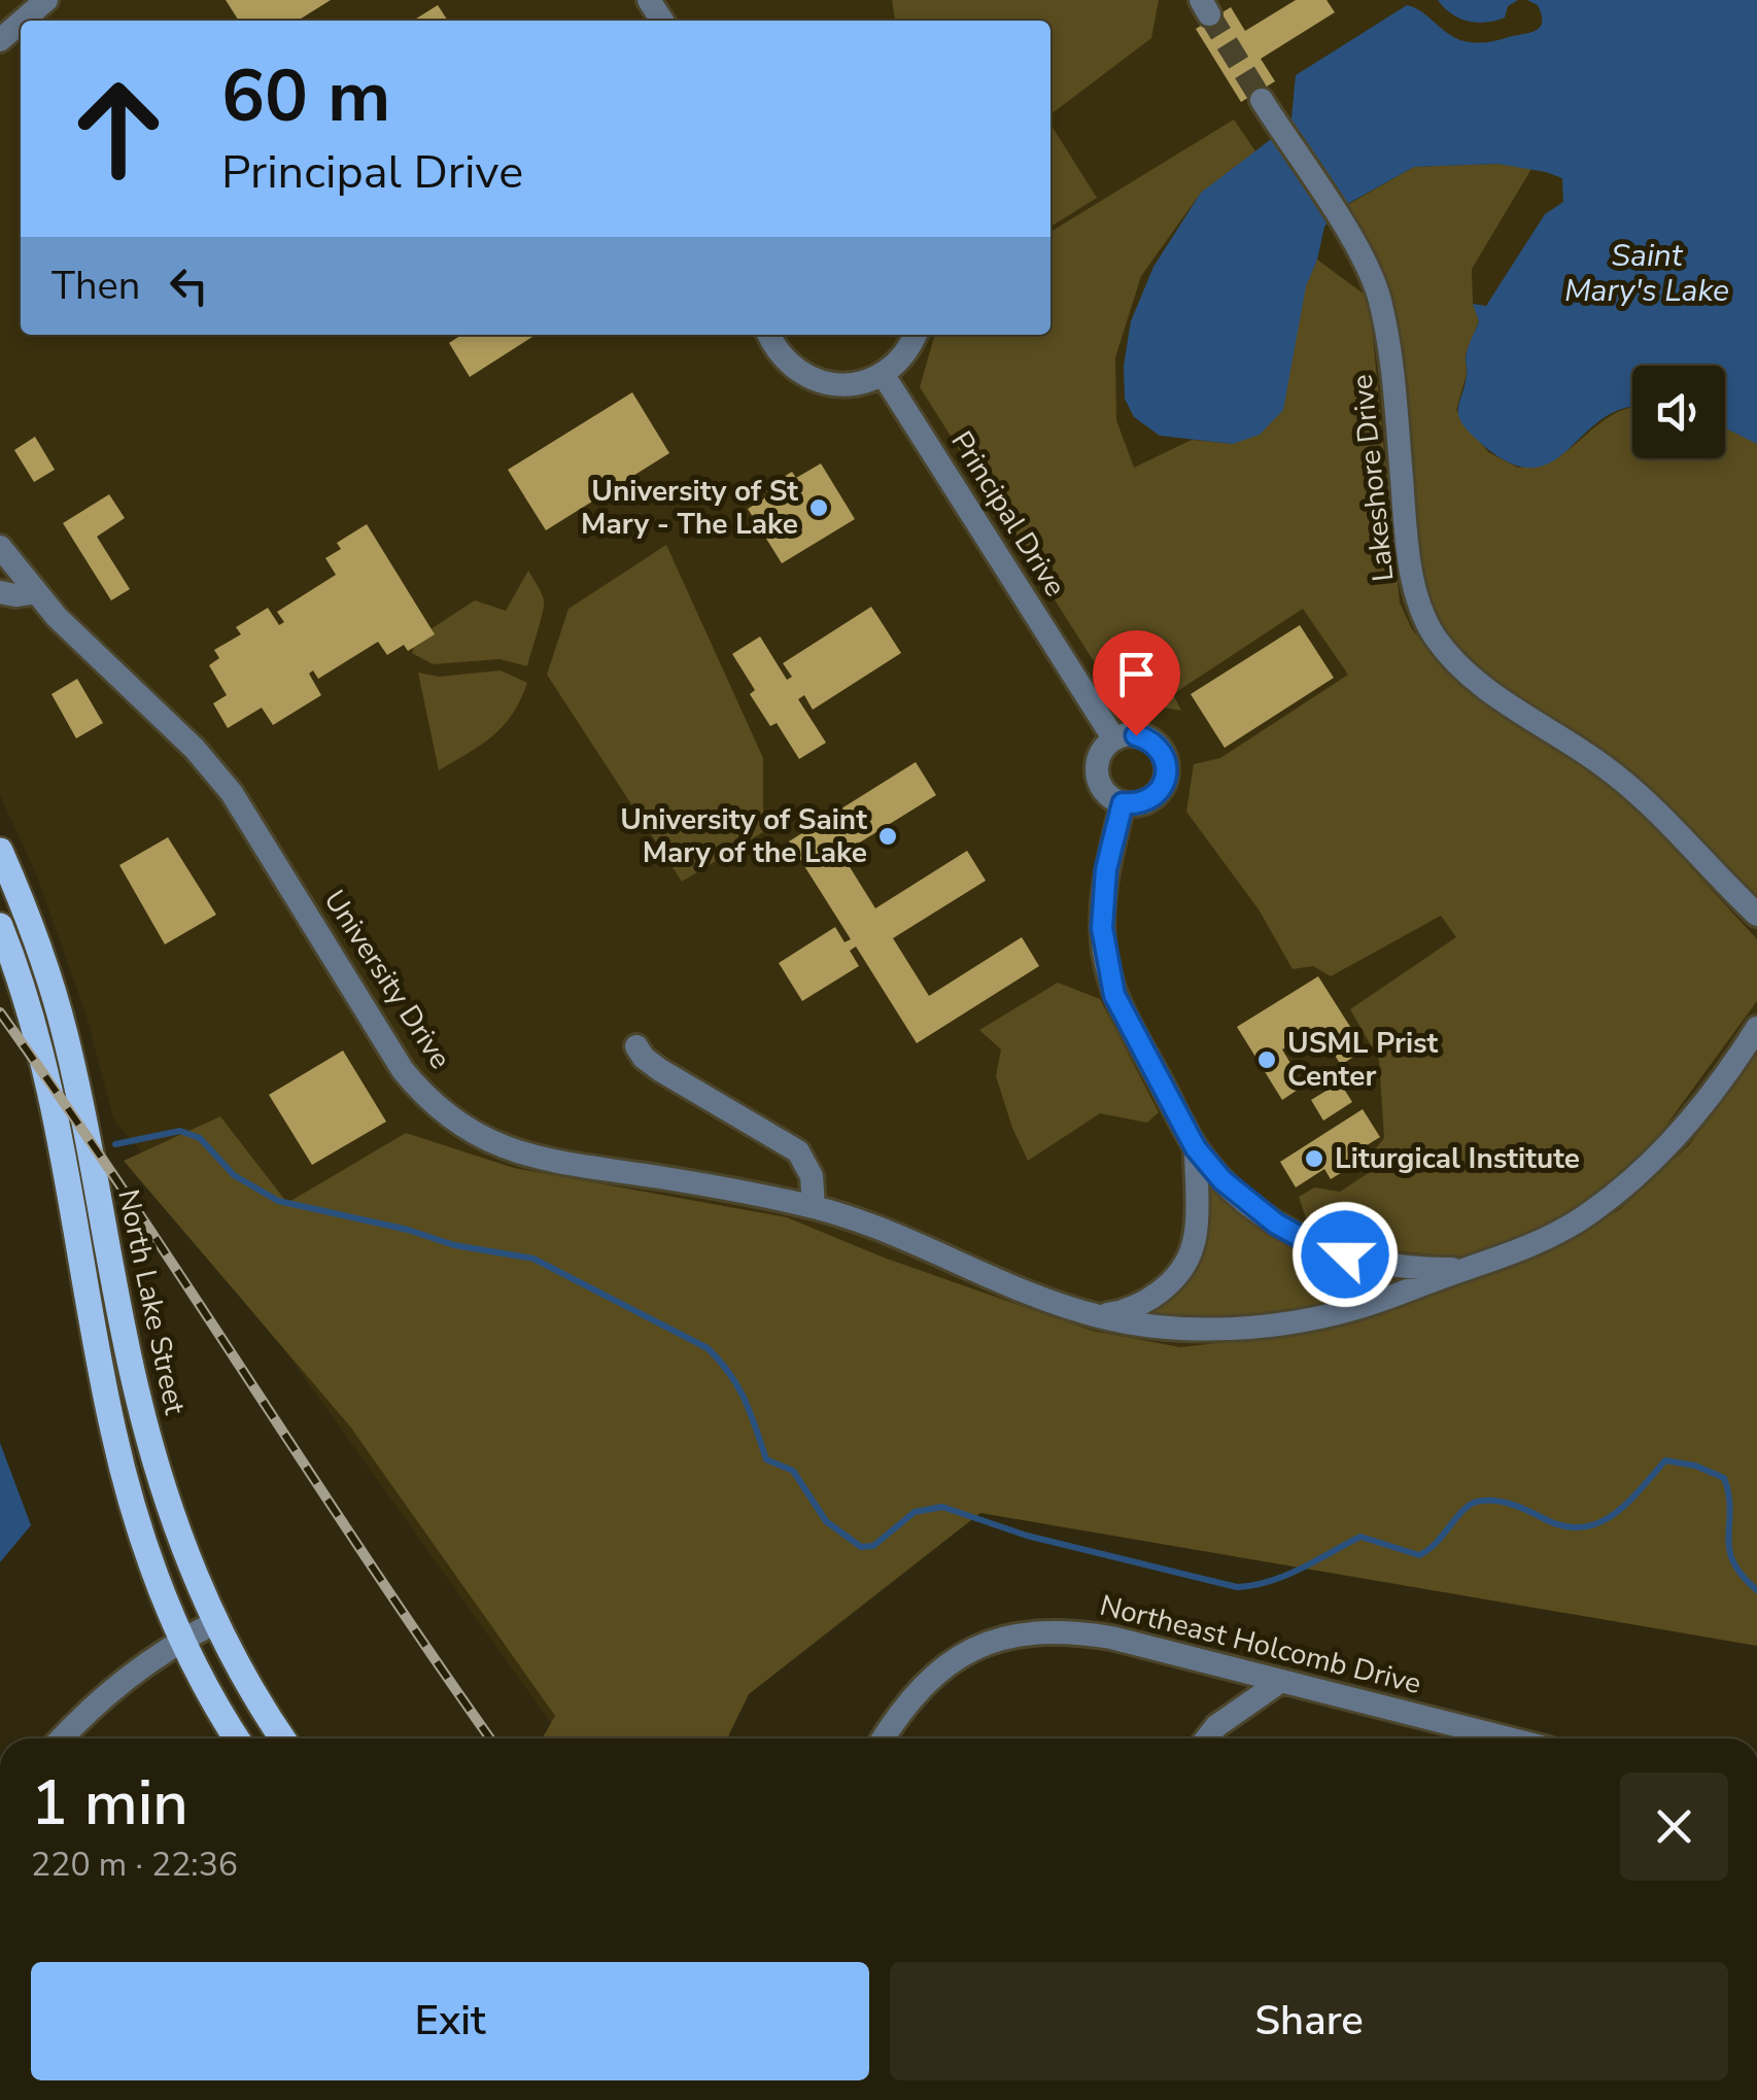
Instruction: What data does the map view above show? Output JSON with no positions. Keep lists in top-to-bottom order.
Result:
{
  "streets": {
    "main road": ["North Lake Street"],
    "street": [
      "Lakeshore Drive",
      "Principal Drive",
      "University Drive",
      "Northeast Holcomb Drive"
    ]
  },
  "water": ["Saint Mary's Lake"],
  "places": [
    "University of St Mary - The Lake",
    "University of Saint Mary of the Lake",
    "USML Prist Center",
    "Liturgical Institute"
  ],
  "page": {
    "turn": ["60 m", "Principal Drive"],
    "then": "Then",
    "heading": ["1 min", "220 m · 22:36"],
    "buttons": ["Exit", "Share"]
  }
}
